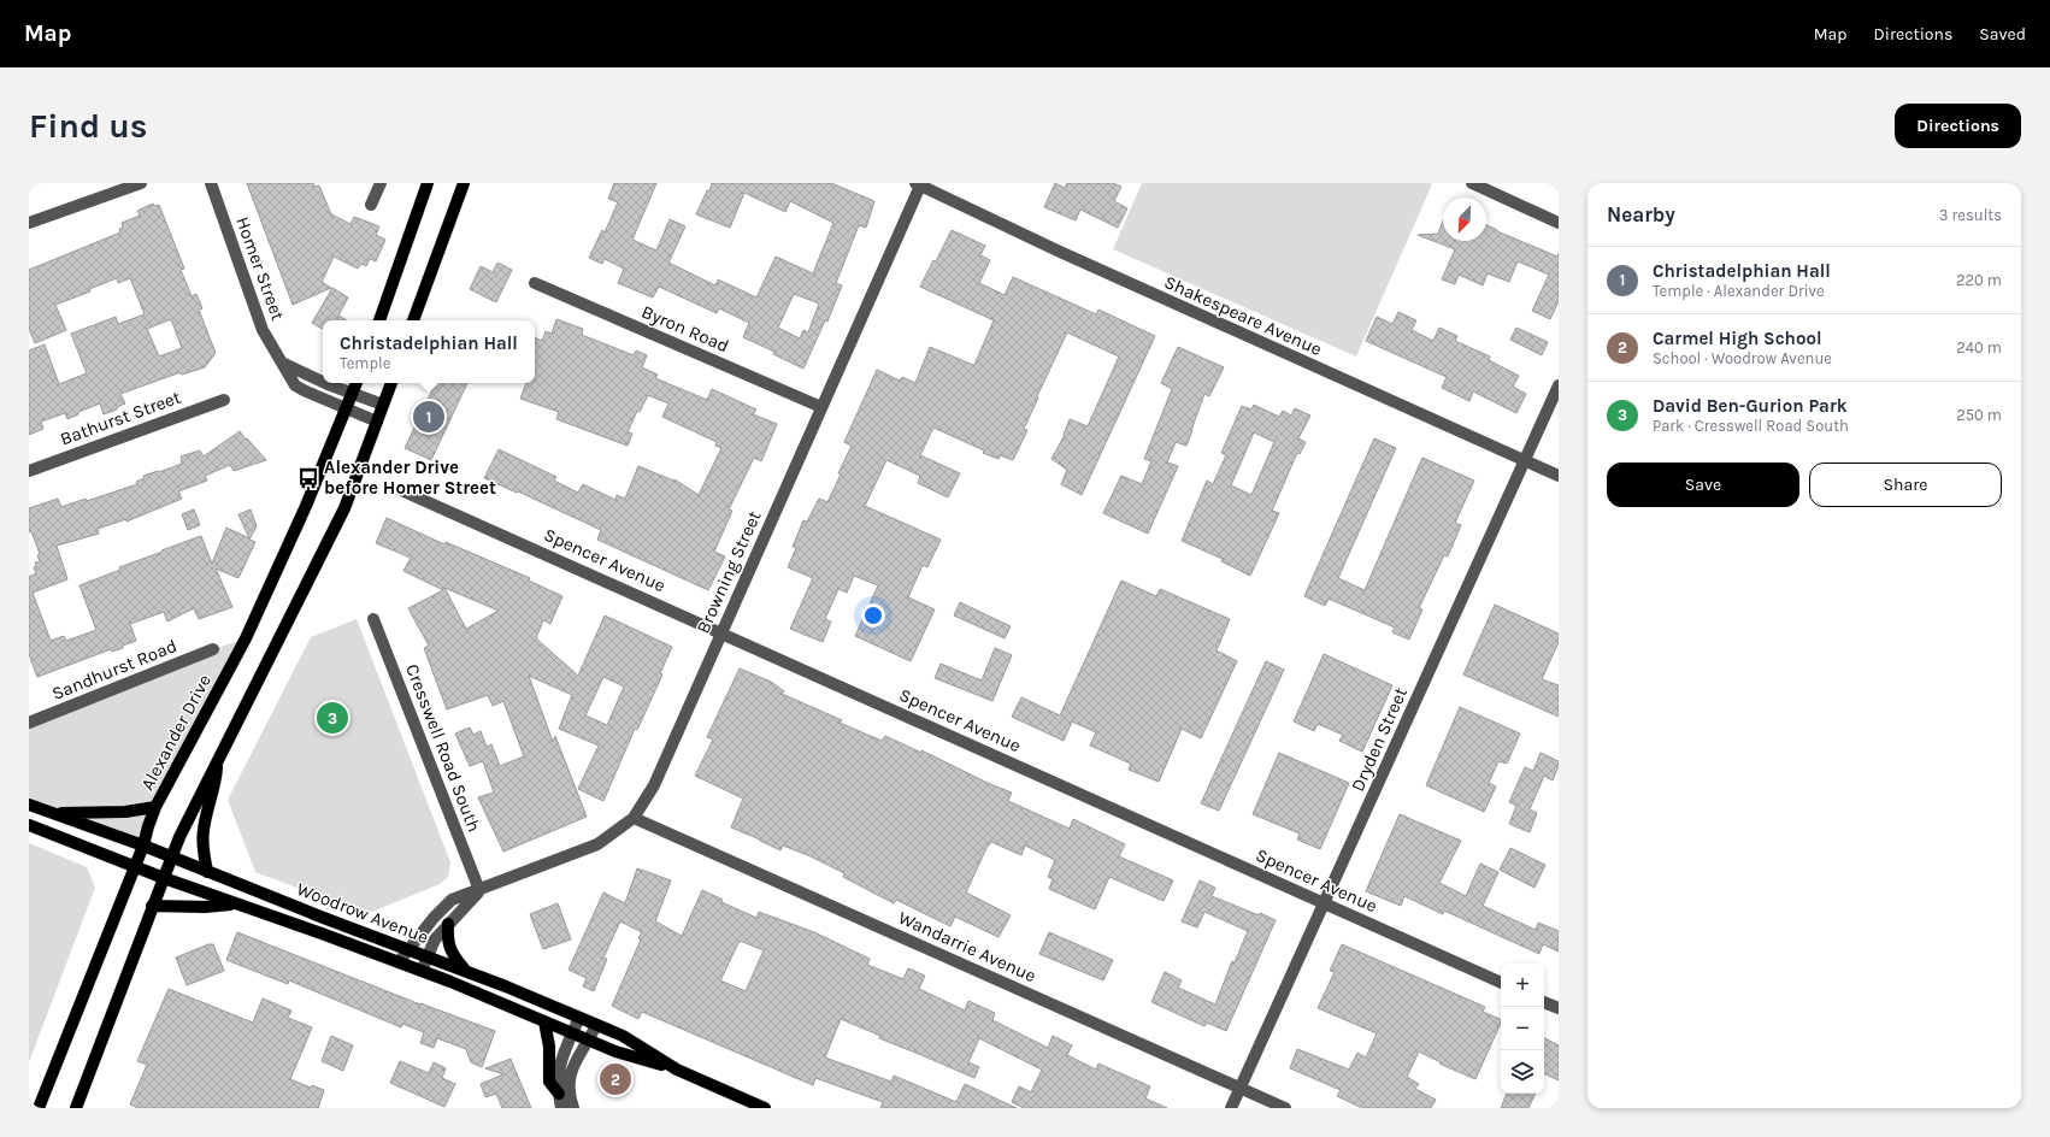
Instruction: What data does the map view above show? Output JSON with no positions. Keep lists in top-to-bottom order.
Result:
{
  "streets": {
    "main road": ["Alexander Drive", "Woodrow Avenue"],
    "street": [
      "Homer Street",
      "Shakespeare Avenue",
      "Byron Road",
      "Bathurst Street",
      "Spencer Avenue",
      "Browning Street",
      "Sandhurst Road",
      "Dryden Street",
      "Cresswell Road South",
      "Wandarrie Avenue"
    ]
  },
  "crossings": [
    ["Homer Street", "Alexander Drive"],
    ["Shakespeare Avenue", "Browning Street"],
    ["Shakespeare Avenue", "Dryden Street"],
    ["Byron Road", "Browning Street"],
    ["Spencer Avenue", "Browning Street"],
    ["Spencer Avenue", "Dryden Street"],
    ["Browning Street", "Cresswell Road South"],
    ["Browning Street", "Woodrow Avenue"],
    ["Browning Street", "Wandarrie Avenue"],
    ["Alexander Drive", "Woodrow Avenue"],
    ["Dryden Street", "Wandarrie Avenue"]
  ],
  "places": {
    "bus stop": ["Alexander Drive before Homer Street"]
  },
  "north": "bottom left",
  "page": {
    "header": "Map",
    "nav": ["Map", "Directions", "Saved"],
    "buttons": [
      "Directions",
      ["Save", "Share"]
    ],
    "title": "Find us",
    "heading": ["Nearby", "3 results"],
    "list": [
      {
        "mark": "1",
        "name": "Christadelphian Hall",
        "note": "Temple · Alexander Drive",
        "value": "220 m"
      },
      {
        "mark": "2",
        "name": "Carmel High School",
        "note": "School · Woodrow Avenue",
        "value": "240 m"
      },
      {
        "mark": "3",
        "name": "David Ben-Gurion Park",
        "note": "Park · Cresswell Road South",
        "value": "250 m"
      }
    ],
    "popup": ["Christadelphian Hall", "Temple"],
    "pins": ["1", "3", "2"],
    "map_buttons": ["+", "−"]
  }
}
